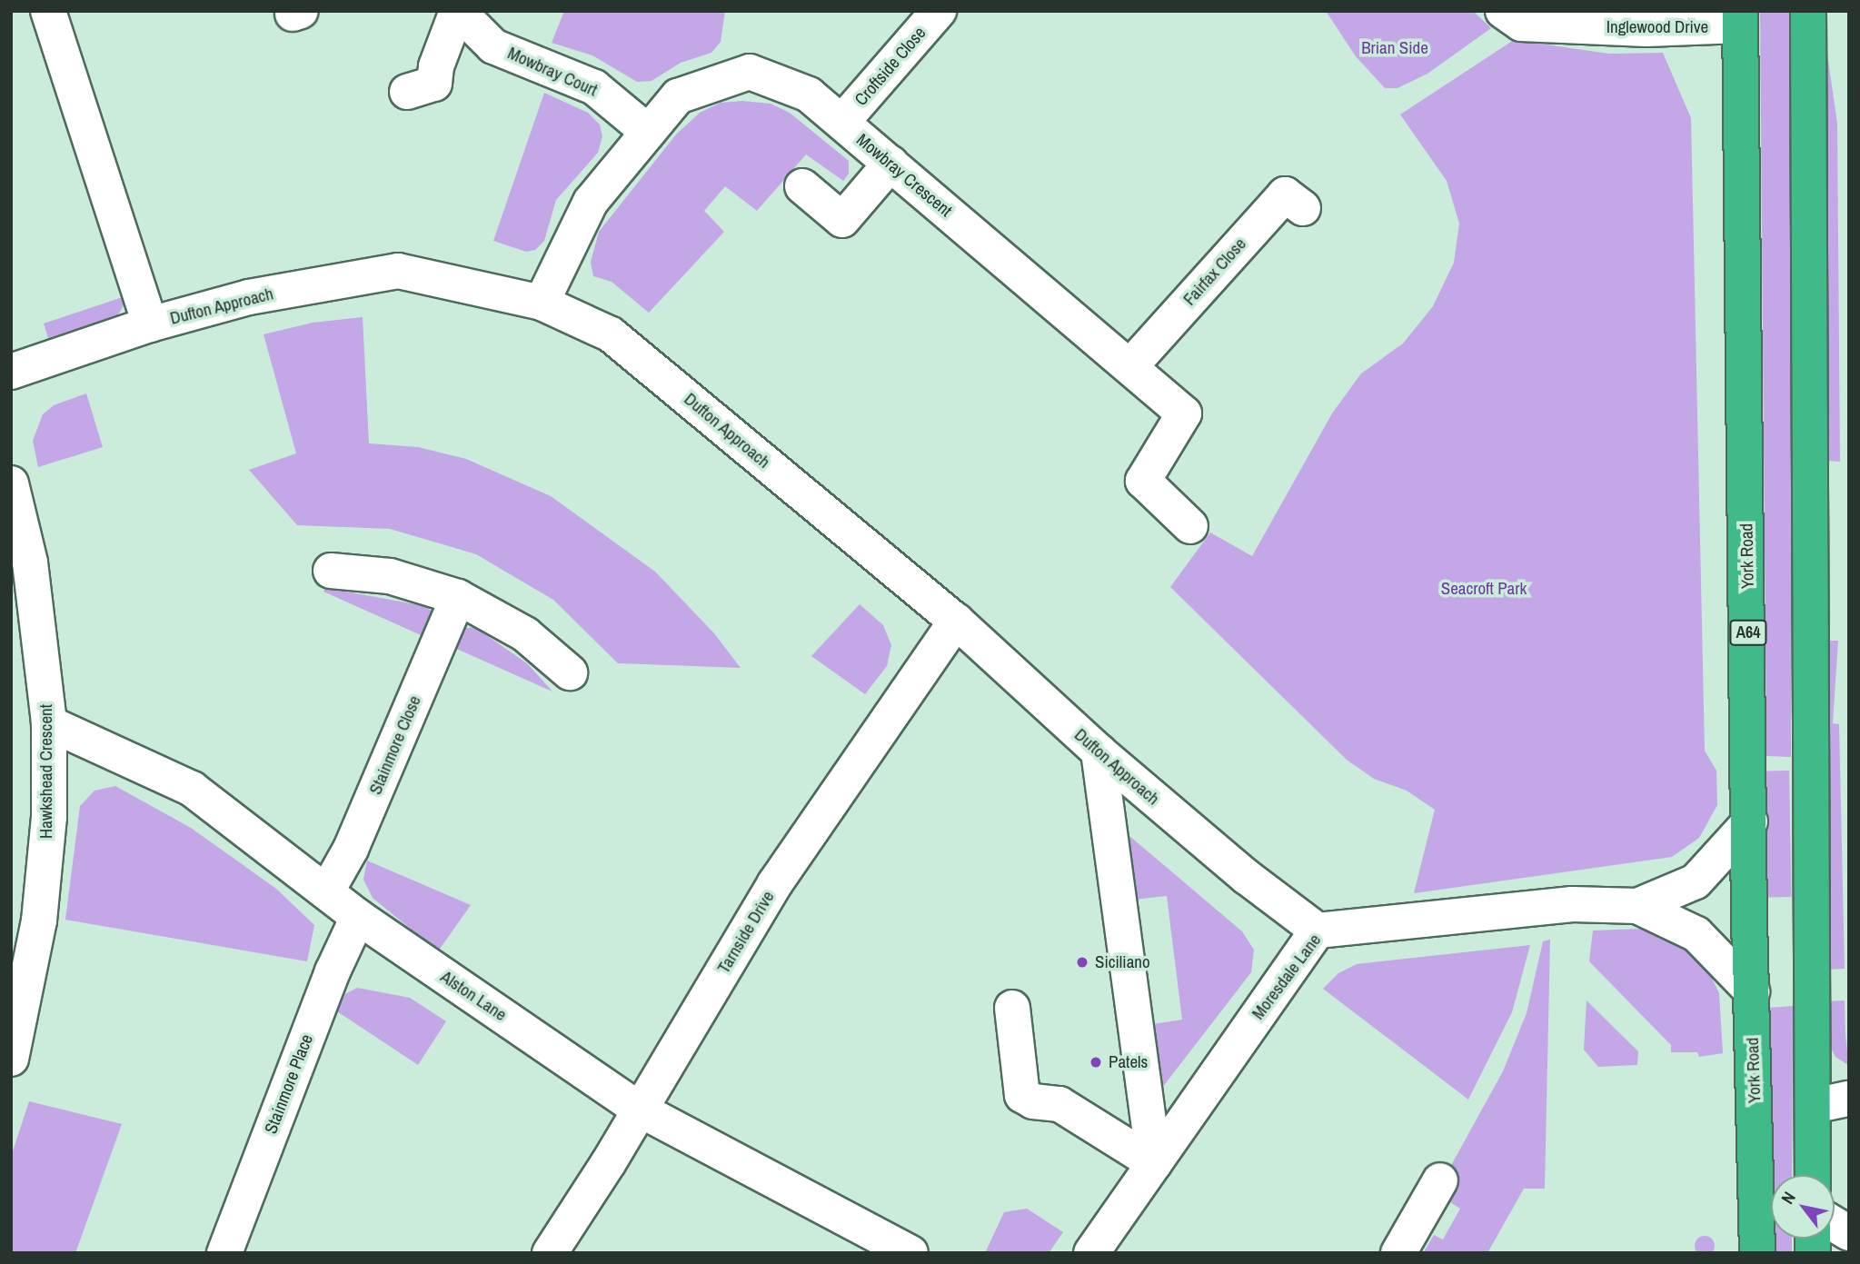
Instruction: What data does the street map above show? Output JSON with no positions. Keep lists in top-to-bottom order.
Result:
{
  "streets": {
    "highway": ["York Road", "A64"],
    "street": [
      "Inglewood Drive",
      "Croftside Close",
      "Mowbray Court",
      "Mowbray Crescent",
      "Fairfax Close",
      "Dufton Approach",
      "Stainmore Close",
      "Hawkshead Crescent",
      "Tarnside Drive",
      "Moresdale Lane",
      "Alston Lane",
      "Stainmore Place"
    ]
  },
  "crossings": [
    ["Inglewood Drive", "York Road"],
    ["Croftside Close", "Mowbray Crescent"],
    ["Mowbray Court", "Mowbray Crescent"],
    ["Mowbray Crescent", "Fairfax Close"],
    ["Mowbray Crescent", "Dufton Approach"],
    ["Dufton Approach", "Tarnside Drive"],
    ["Dufton Approach", "Moresdale Lane"],
    ["York Road", "Moresdale Lane"],
    ["Stainmore Close", "Alston Lane"],
    ["Hawkshead Crescent", "Alston Lane"],
    ["Tarnside Drive", "Alston Lane"],
    ["Alston Lane", "Stainmore Place"]
  ],
  "parks": ["Brian Side", "Seacroft Park"],
  "places": ["Siciliano", "Patels"],
  "north": "top left"
}
